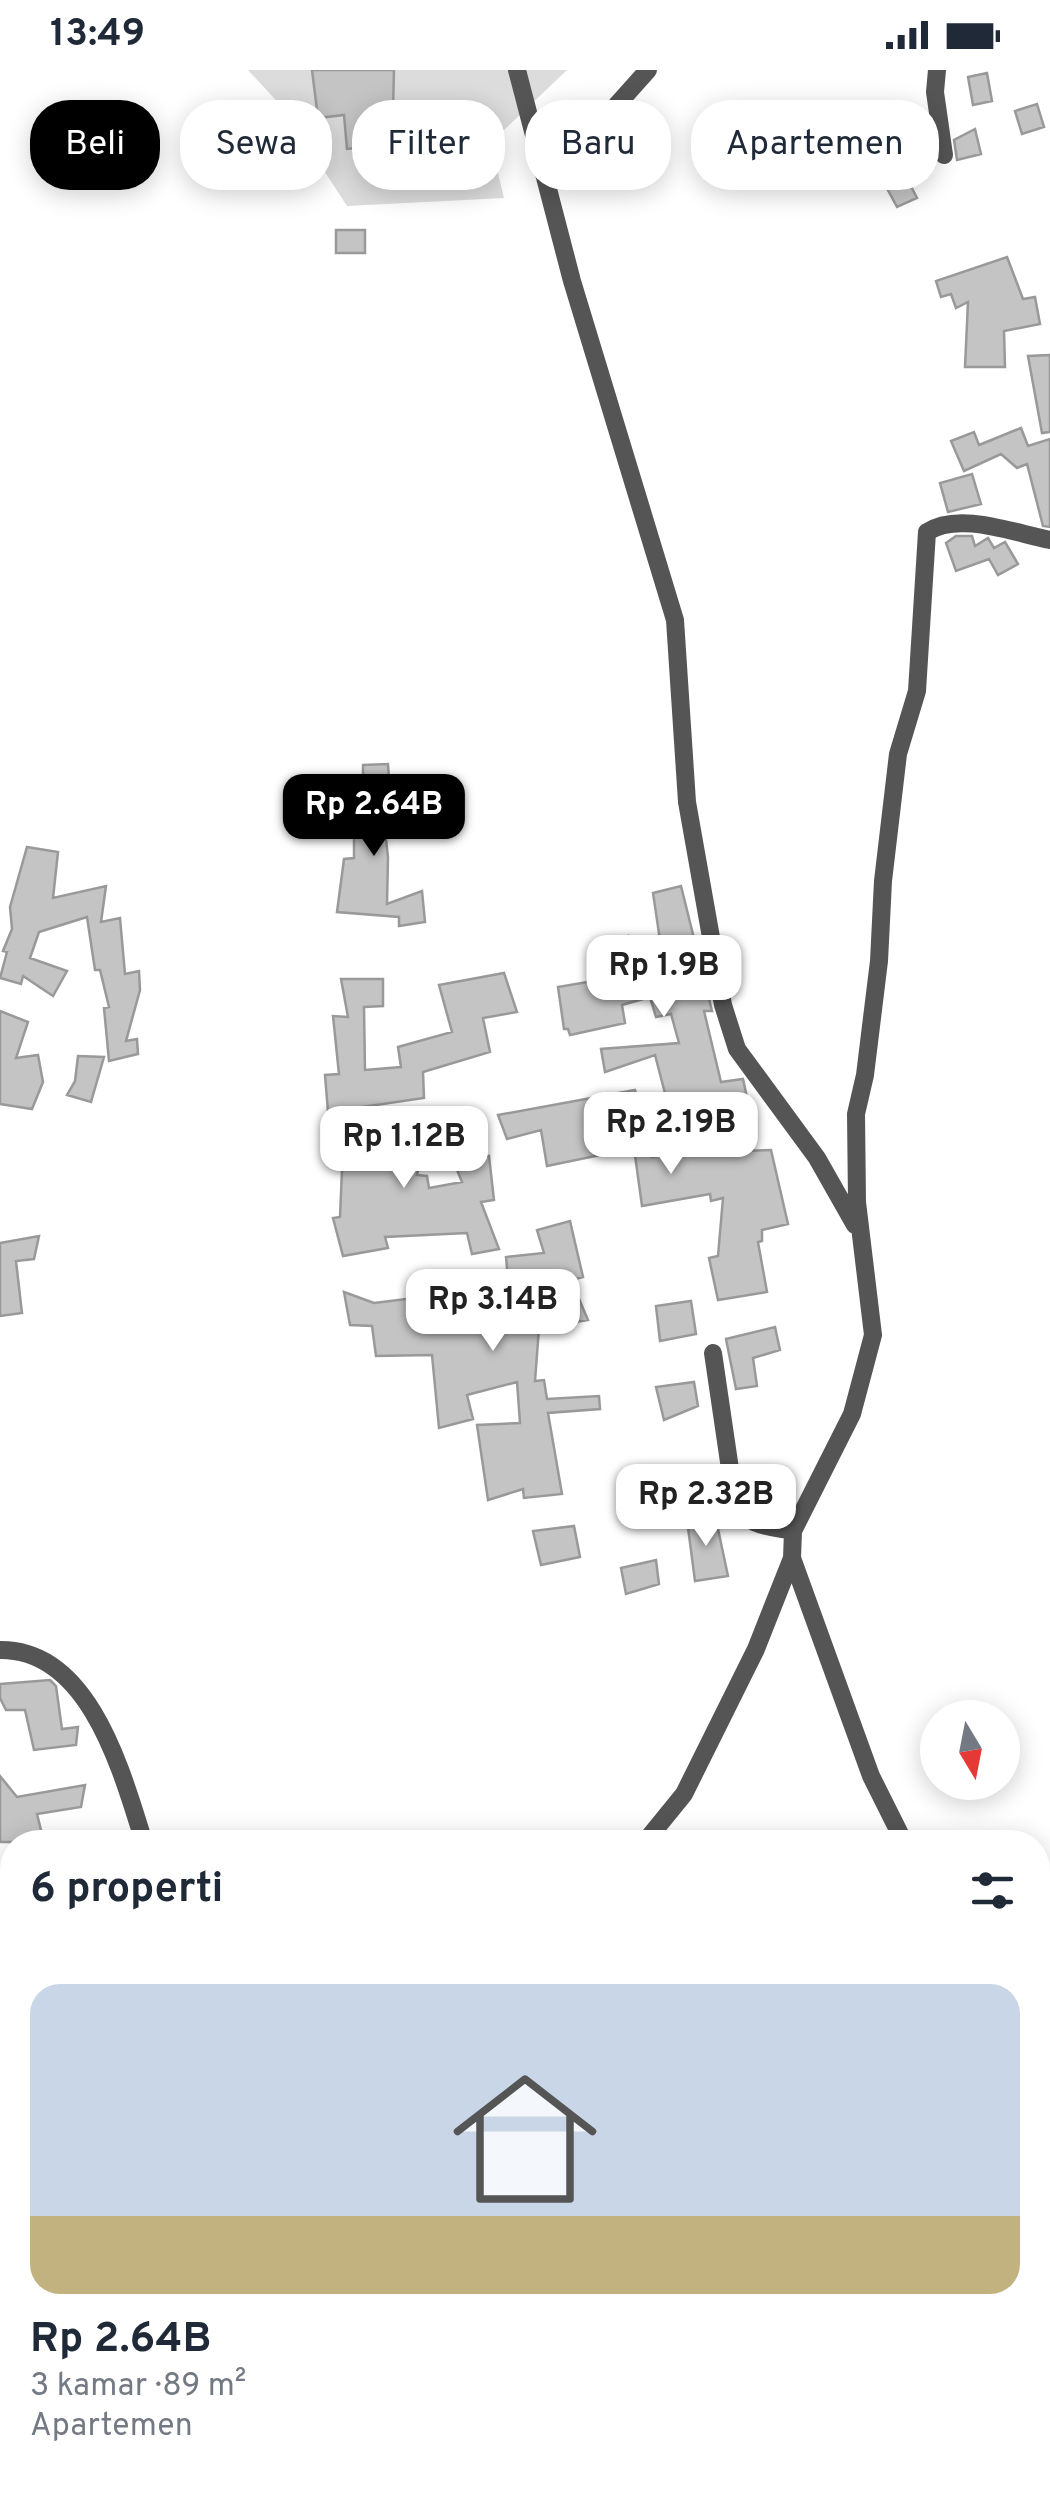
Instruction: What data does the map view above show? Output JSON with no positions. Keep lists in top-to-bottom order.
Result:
{
  "north": "bottom",
  "page": {
    "status": "13:49",
    "chip": [
      "Beli",
      "Sewa",
      "Filter",
      "Baru",
      "Apartemen"
    ],
    "price": [
      "Rp 2.64B",
      "Rp 1.9B",
      "Rp 2.19B",
      "Rp 1.12B",
      "Rp 3.14B",
      "Rp 2.32B"
    ],
    "heading": "6 properti",
    "list": [
      {
        "name": "Rp 2.64B",
        "note": "3 kamar · 89 m² · Apartemen"
      }
    ]
  }
}
